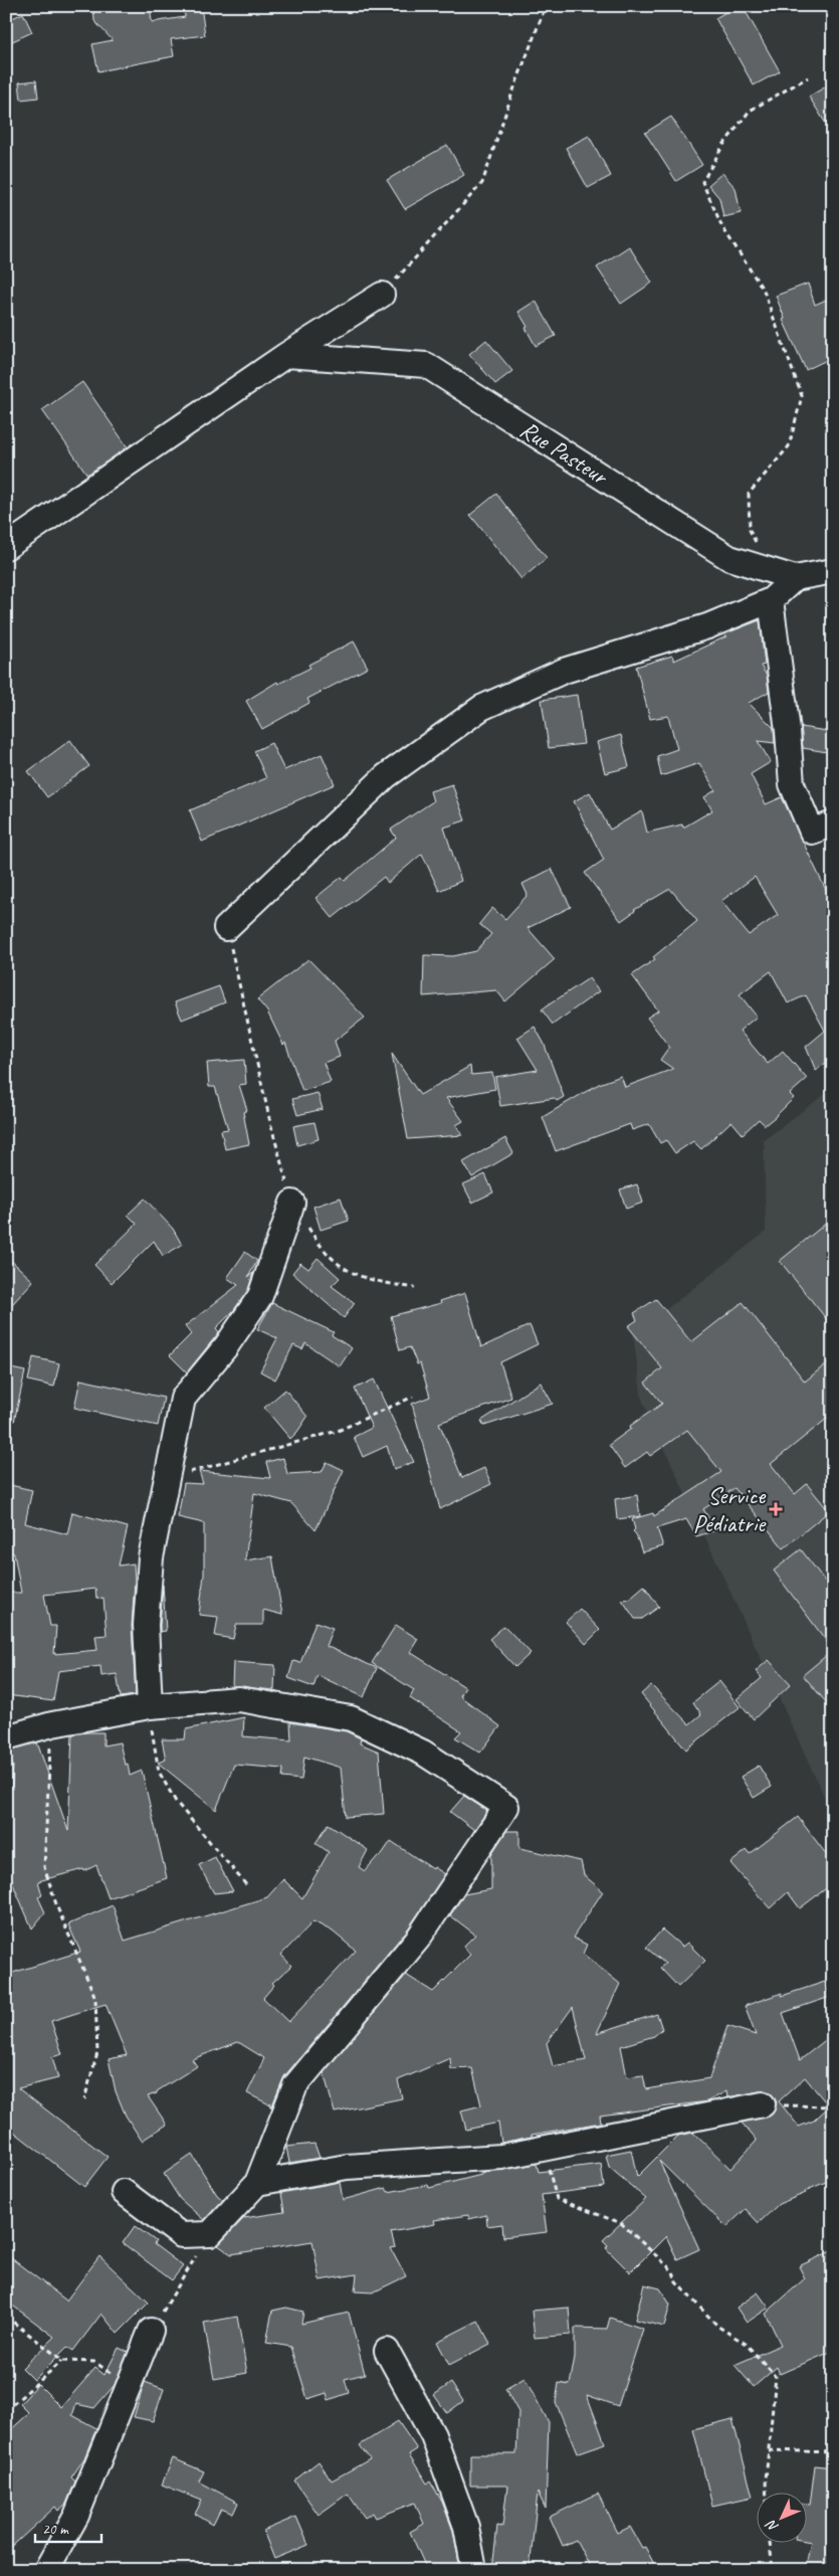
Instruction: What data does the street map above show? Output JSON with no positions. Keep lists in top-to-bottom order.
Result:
{
  "streets": {
    "street": ["Rue Pasteur"]
  },
  "places": {
    "health": ["Service Pédiatrie"]
  },
  "scale_bar": "20 m",
  "north": "bottom left"
}
